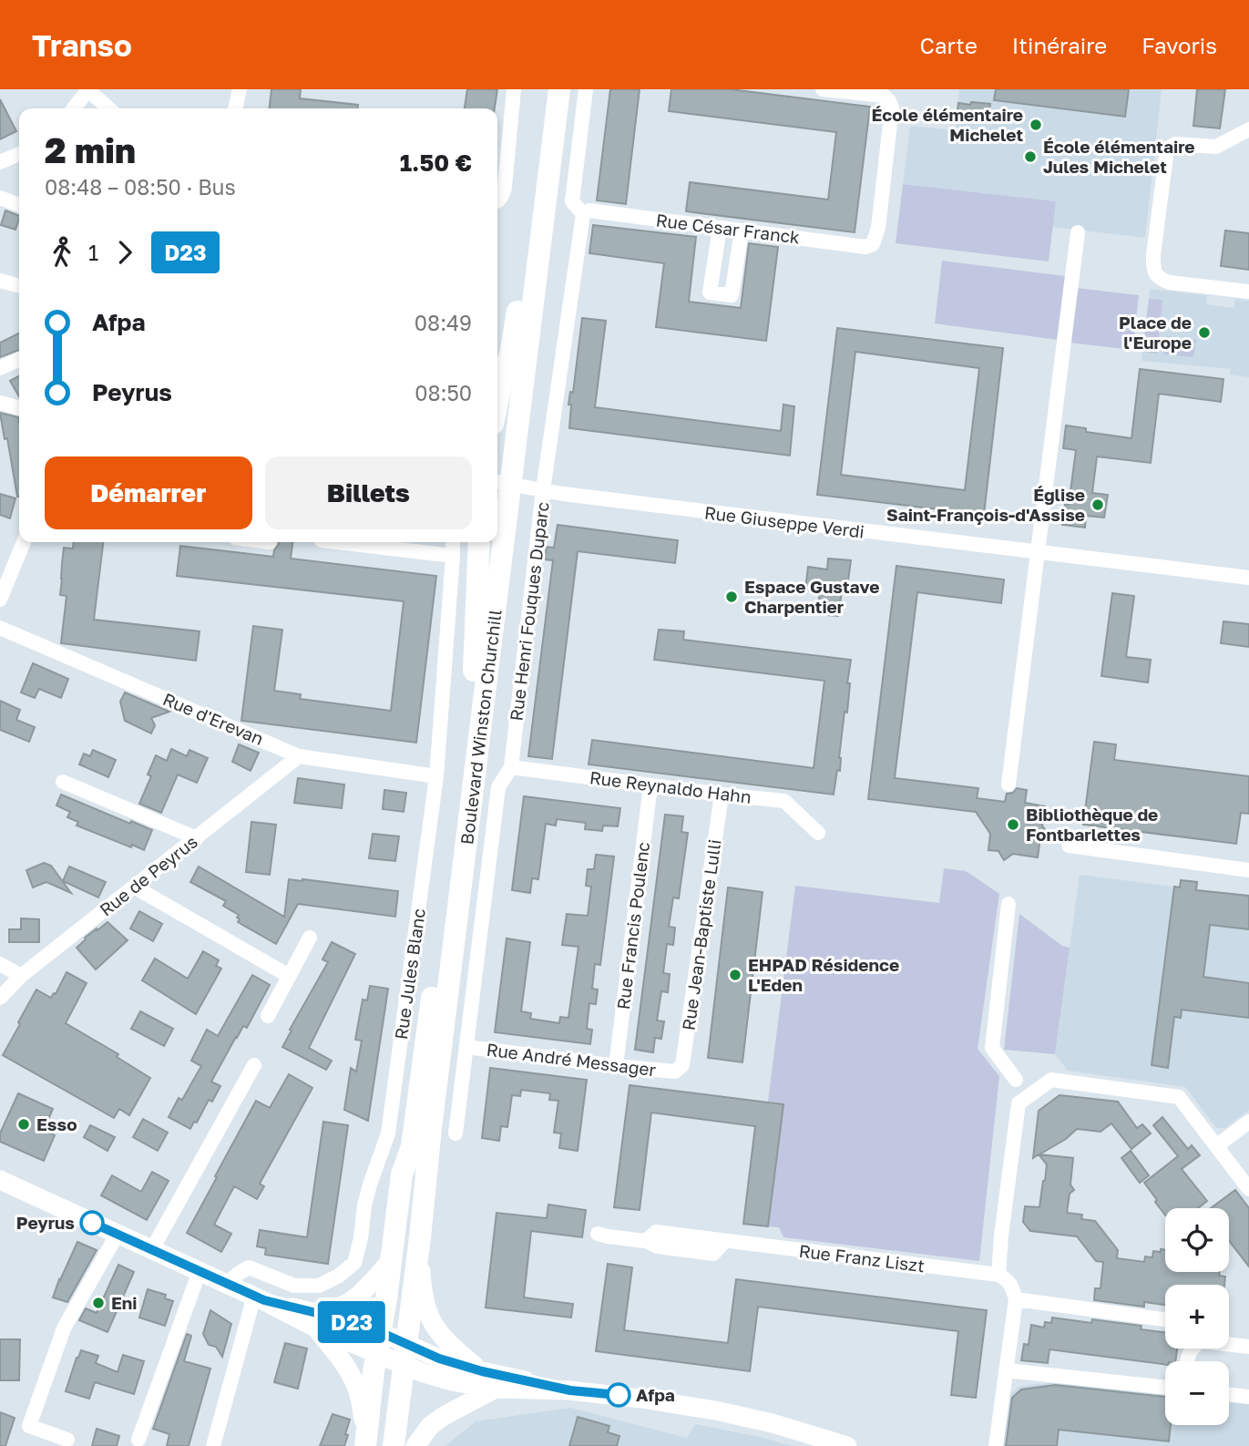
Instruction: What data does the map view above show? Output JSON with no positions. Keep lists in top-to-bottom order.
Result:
{
  "streets": {
    "main road": ["Boulevard Winston Churchill"],
    "street": [
      "Rue César Franck",
      "Rue Giuseppe Verdi",
      "Rue Henri Fouques Duparc",
      "Rue d'Erevan",
      "Rue Reynaldo Hahn",
      "Rue de Peyrus",
      "Rue Francis Poulenc",
      "Rue Jean-Baptiste Lulli",
      "Rue Jules Blanc",
      "Rue André Messager",
      "Rue Franz Liszt"
    ]
  },
  "crossings": [
    ["Rue César Franck", "Rue Henri Fouques Duparc"],
    ["Rue Giuseppe Verdi", "Rue Henri Fouques Duparc"],
    ["Rue Giuseppe Verdi", "Boulevard Winston Churchill"],
    ["Rue Henri Fouques Duparc", "Rue Reynaldo Hahn"],
    ["Rue Henri Fouques Duparc", "Rue André Messager"],
    ["Rue d'Erevan", "Rue de Peyrus"],
    ["Rue d'Erevan", "Rue Jules Blanc"],
    ["Rue Reynaldo Hahn", "Rue Francis Poulenc"],
    ["Rue Reynaldo Hahn", "Rue Jean-Baptiste Lulli"],
    ["Rue Francis Poulenc", "Rue André Messager"],
    ["Rue Jean-Baptiste Lulli", "Rue André Messager"]
  ],
  "places": [
    "École élémentaire Michelet",
    "École élémentaire Jules Michelet",
    "Place de l'Europe",
    "Église Saint-François-d'Assise",
    "Espace Gustave Charpentier",
    "Bibliothèque de Fontbarlettes",
    "EHPAD Résidence L'Eden",
    "Esso",
    "Peyrus",
    "Eni",
    "Afpa"
  ],
  "lines": ["bus line D23"],
  "page": {
    "header": "Transo",
    "nav": ["Carte", "Itinéraire", "Favoris"],
    "on_map": "D23",
    "heading": ["2 min", "08:48 – 08:50 · Bus", "1.50 €"],
    "legs": ["1", "D23"],
    "list": [
      {
        "name": "Afpa",
        "value": "08:49"
      },
      {
        "name": "Peyrus",
        "value": "08:50"
      }
    ],
    "buttons": ["Démarrer", "Billets"],
    "map_buttons": ["+", "−"]
  }
}
